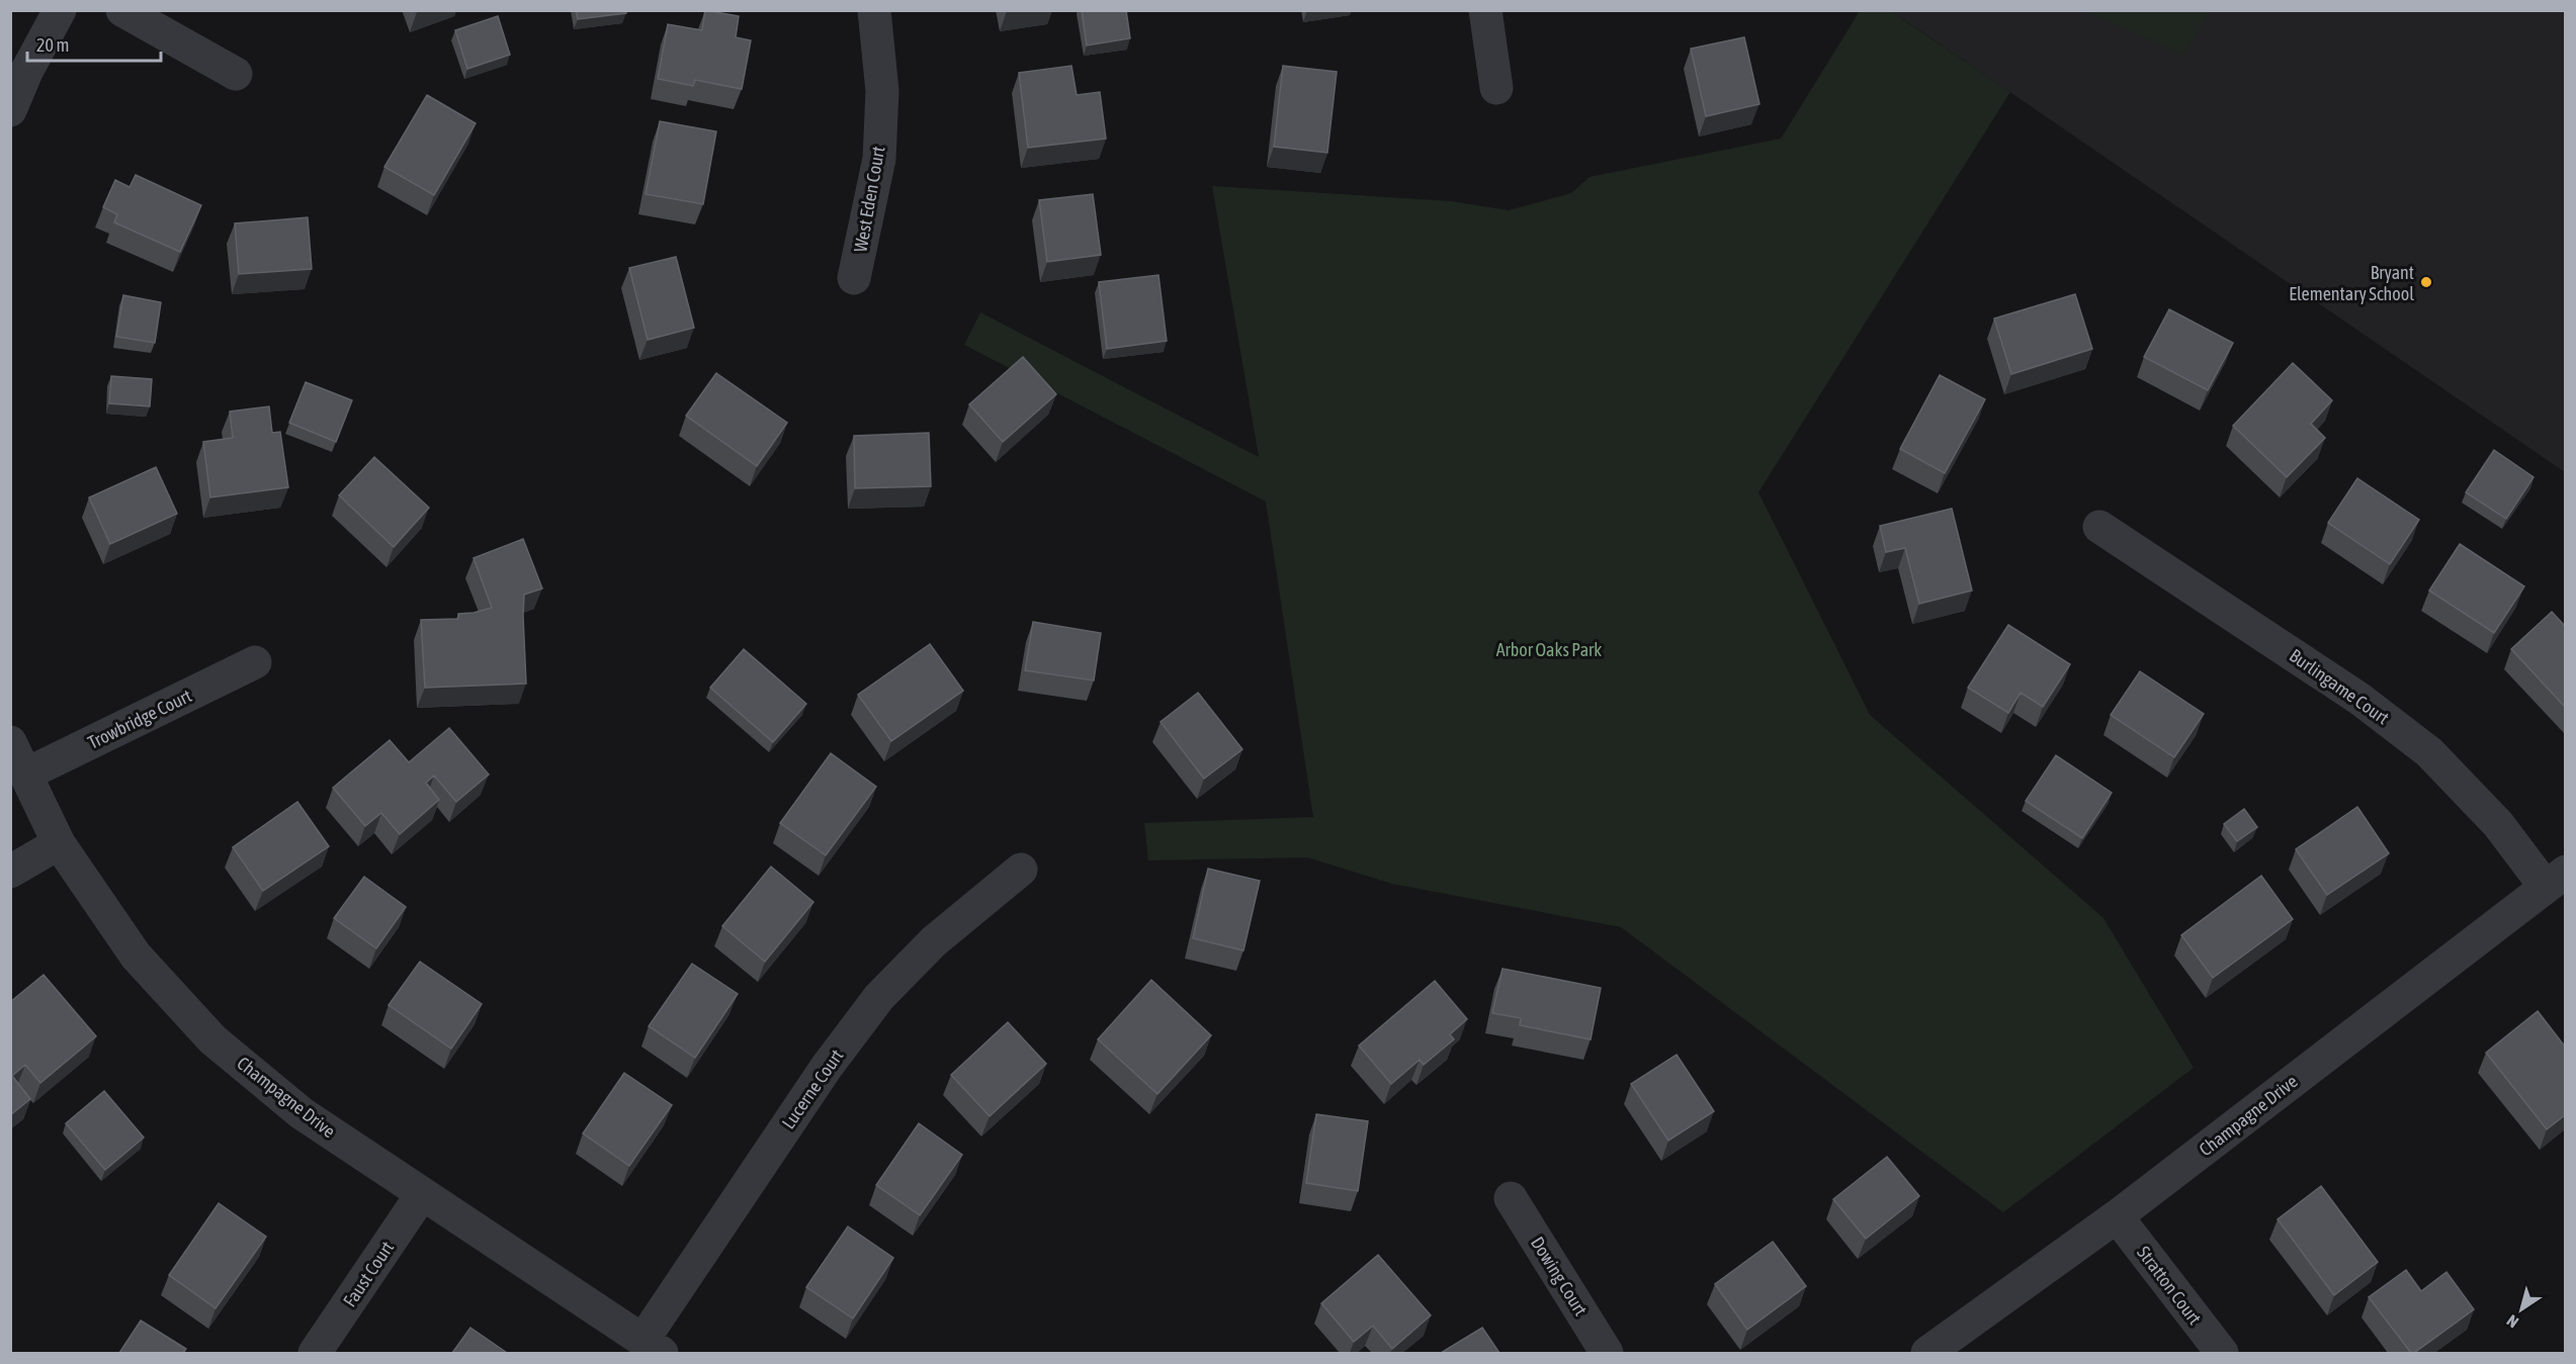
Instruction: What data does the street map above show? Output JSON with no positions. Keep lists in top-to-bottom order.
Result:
{
  "streets": {
    "street": [
      "West Eden Court",
      "Burlingame Court",
      "Trowbridge Court",
      "Lucerne Court",
      "Champagne Drive",
      "Faust Court",
      "Dowing Court",
      "Stratton Court"
    ]
  },
  "crossings": [
    ["Burlingame Court", "Champagne Drive"],
    ["Trowbridge Court", "Champagne Drive"],
    ["Lucerne Court", "Champagne Drive"],
    ["Champagne Drive", "Faust Court"],
    ["Champagne Drive", "Stratton Court"]
  ],
  "parks": ["Arbor Oaks Park"],
  "places": ["Bryant Elementary School"],
  "scale_bar": "20 m",
  "north": "bottom left"
}
